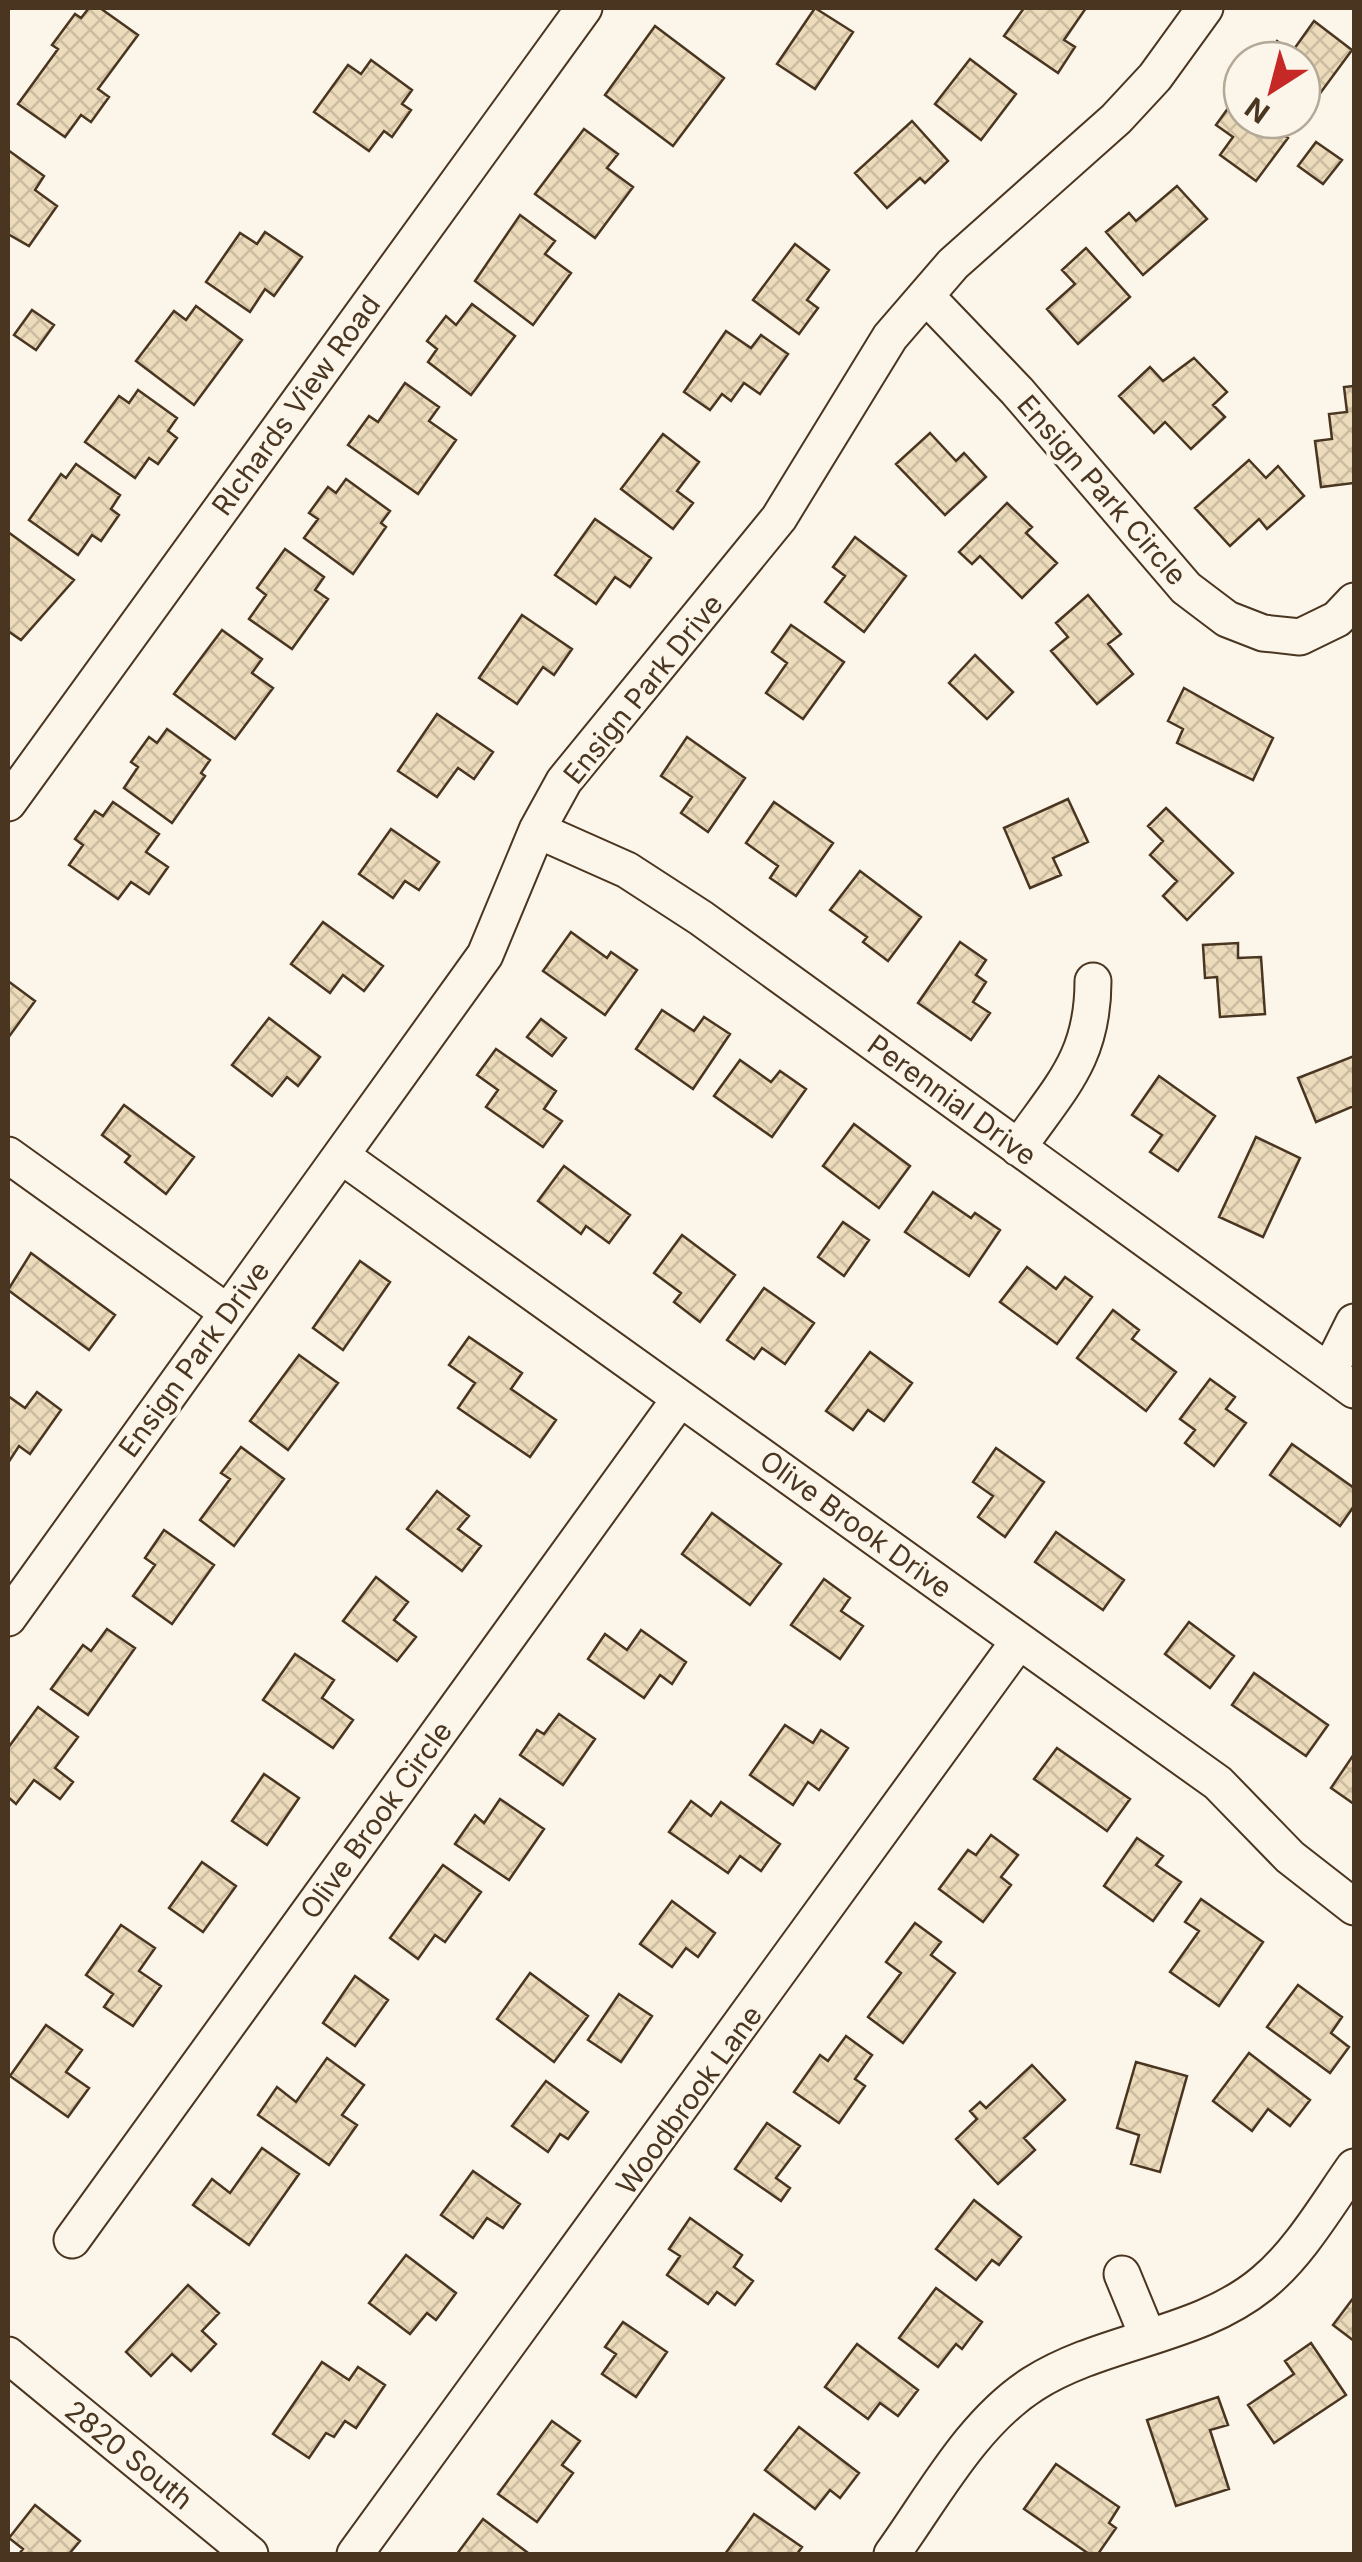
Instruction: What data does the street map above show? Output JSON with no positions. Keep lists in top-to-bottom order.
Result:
{
  "streets": {
    "street": [
      "RIchards View Road",
      "Ensign Park Circle",
      "Ensign Park Drive",
      "Perennial Drive",
      "Olive Brook Drive",
      "Olive Brook Circle",
      "Woodbrook Lane",
      "2820 South"
    ]
  },
  "crossings": [
    ["Ensign Park Circle", "Ensign Park Drive"],
    ["Ensign Park Drive", "Perennial Drive"],
    ["Ensign Park Drive", "Olive Brook Drive"],
    ["Olive Brook Drive", "Olive Brook Circle"],
    ["Olive Brook Drive", "Woodbrook Lane"]
  ],
  "north": "bottom left"
}
